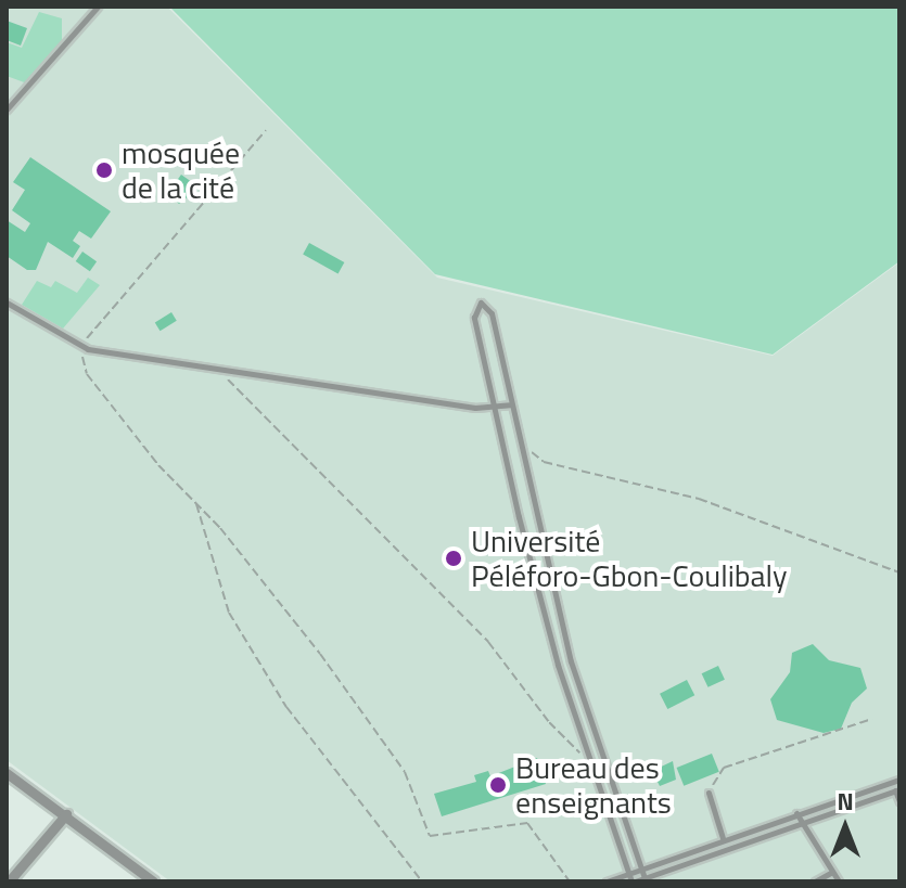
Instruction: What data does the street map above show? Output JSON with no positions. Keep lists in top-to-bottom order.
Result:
{
  "places": ["mosquée de la cité", "Université Péléforo-Gbon-Coulibaly", "Bureau des enseignants"],
  "north": "top"
}
